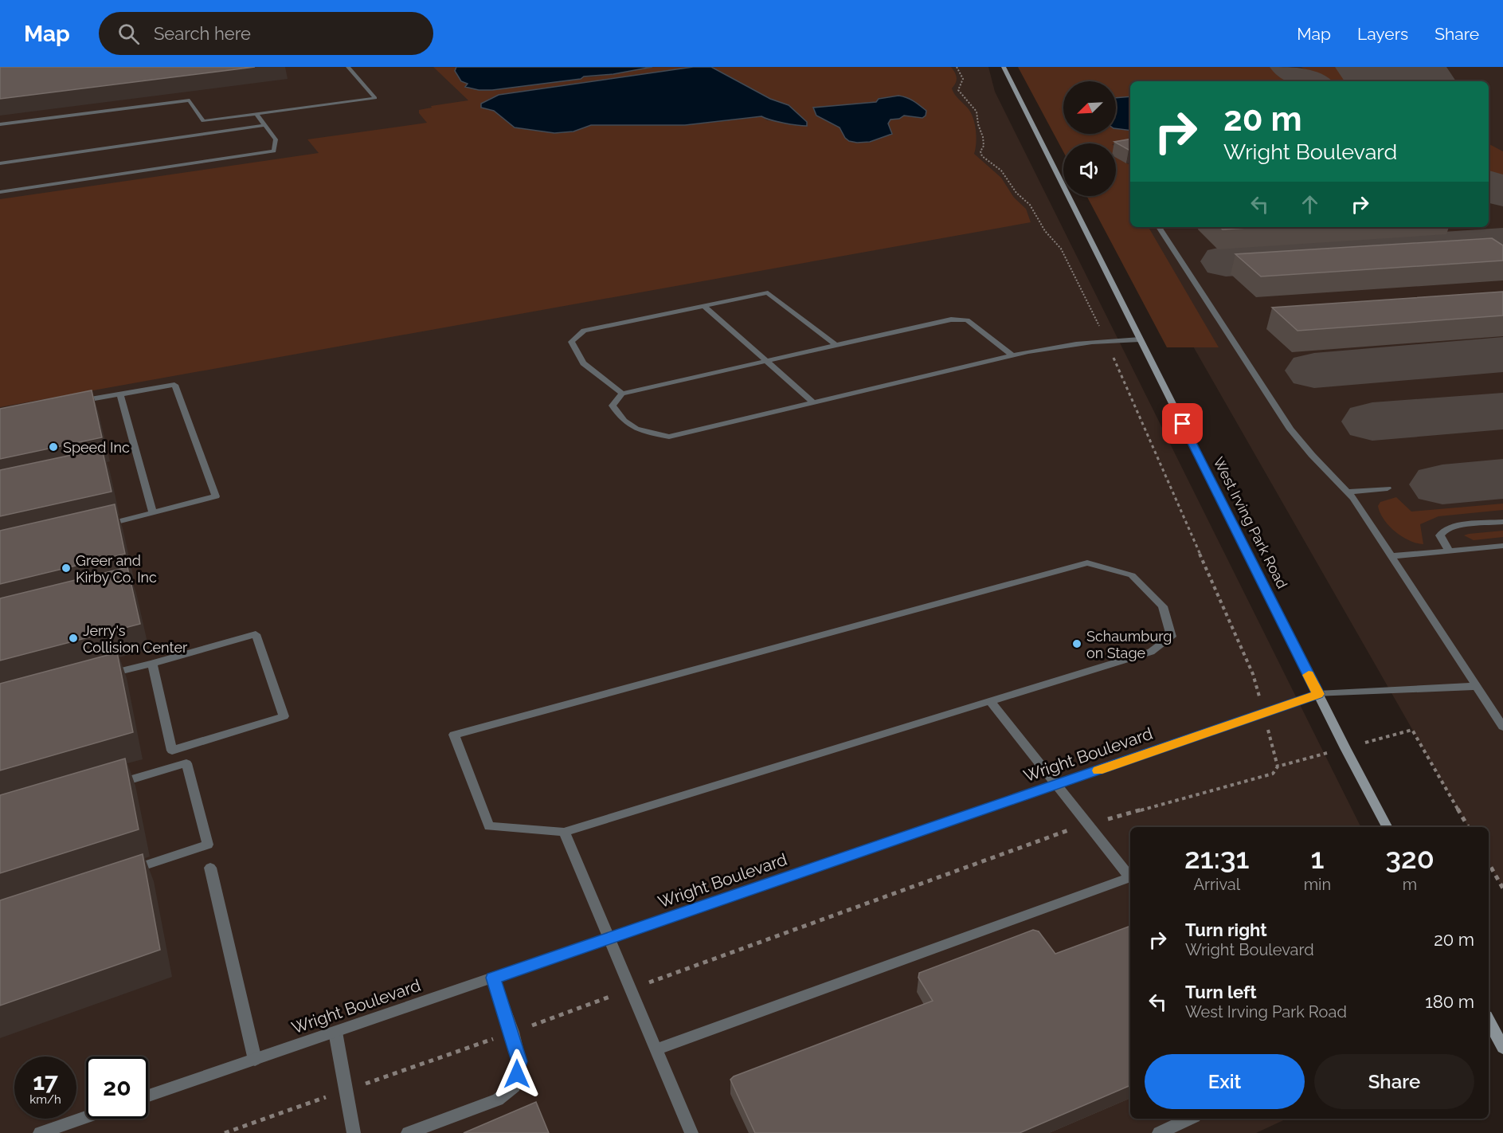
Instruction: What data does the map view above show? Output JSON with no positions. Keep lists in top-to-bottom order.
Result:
{
  "streets": {
    "main road": ["West Irving Park Road"],
    "street": ["Wright Boulevard"]
  },
  "crossings": [
    ["West Irving Park Road", "Wright Boulevard"]
  ],
  "places": [
    "Speed Inc",
    "Greer and Kirby Co. Inc",
    "Jerry's Collision Center",
    "Schaumburg on Stage"
  ],
  "north": "bottom left",
  "page": {
    "header": "Map",
    "search": "Search here",
    "nav": ["Map", "Layers", "Share"],
    "turn": ["20 m", "Wright Boulevard"],
    "eta": [
      "21:31",
      "Arrival",
      "1",
      "min",
      "320",
      "m"
    ],
    "list": [
      {
        "name": "Turn right",
        "note": "Wright Boulevard",
        "value": "20 m"
      },
      {
        "name": "Turn left",
        "note": "West Irving Park Road",
        "value": "180 m"
      }
    ],
    "buttons": ["Exit", "Share"],
    "speed": "17 km/h",
    "limit": "20"
  }
}
